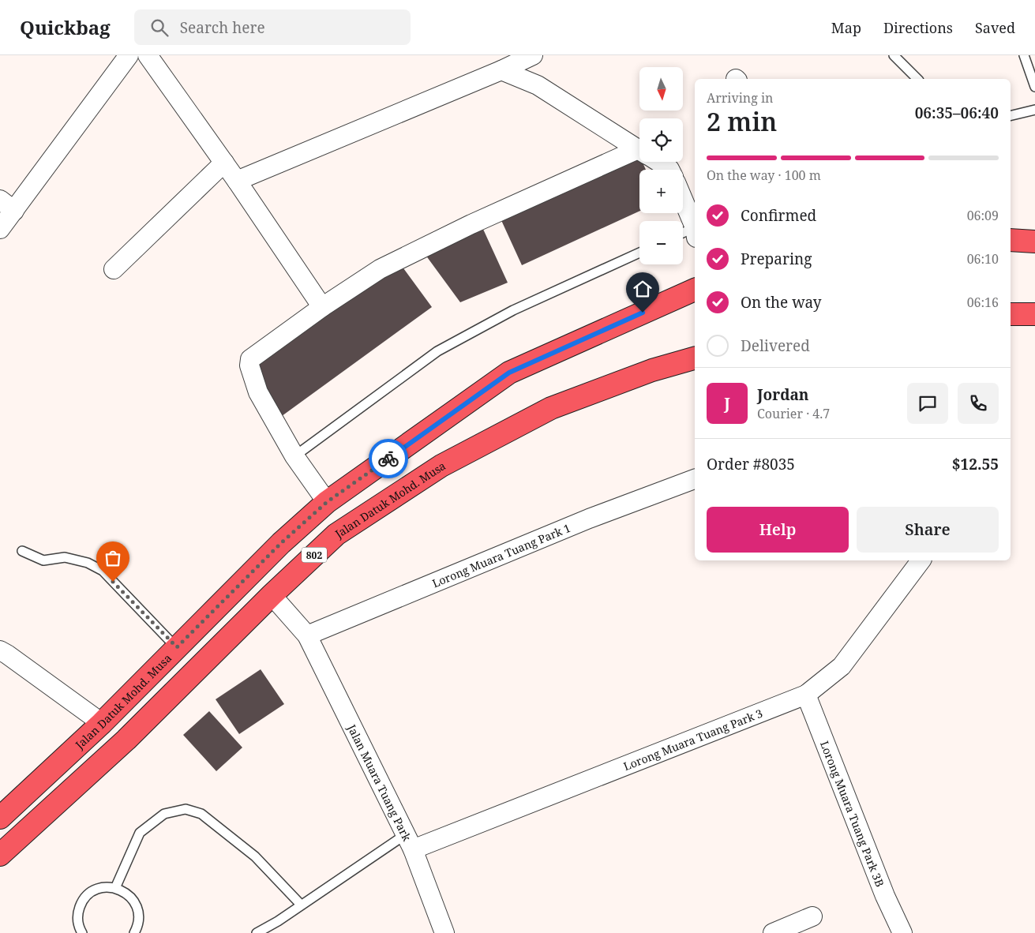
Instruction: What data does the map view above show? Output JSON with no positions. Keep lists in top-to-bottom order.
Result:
{
  "streets": {
    "highway": ["Jalan Datuk Mohd. Musa", "802"],
    "street": [
      "Lorong Muara Tuang Park 1",
      "Lorong Muara Tuang Park 3",
      "Jalan Muara Tuang Park",
      "Lorong Muara Tuang Park 3B"
    ]
  },
  "crossings": [
    ["Jalan Datuk Mohd. Musa", "Jalan Muara Tuang Park"],
    ["Lorong Muara Tuang Park 1", "Jalan Muara Tuang Park"],
    ["Lorong Muara Tuang Park 3", "Jalan Muara Tuang Park"],
    ["Lorong Muara Tuang Park 3", "Lorong Muara Tuang Park 3B"]
  ],
  "north": "bottom",
  "page": {
    "header": "Quickbag",
    "search": "Search here",
    "nav": ["Map", "Directions", "Saved"],
    "map_buttons": ["+", "−"],
    "heading": ["2 min", "Arriving in", "06:35–06:40"],
    "panel": [
      "Jordan",
      "Courier · 4.7",
      "Order #8035",
      "$12.55"
    ],
    "bar": "On the way · 100 m",
    "list": [
      ["Confirmed", "06:09"],
      ["Preparing", "06:10"],
      ["On the way", "06:16"],
      "Delivered"
    ],
    "round": "J",
    "buttons": ["Help", "Share"]
  }
}
